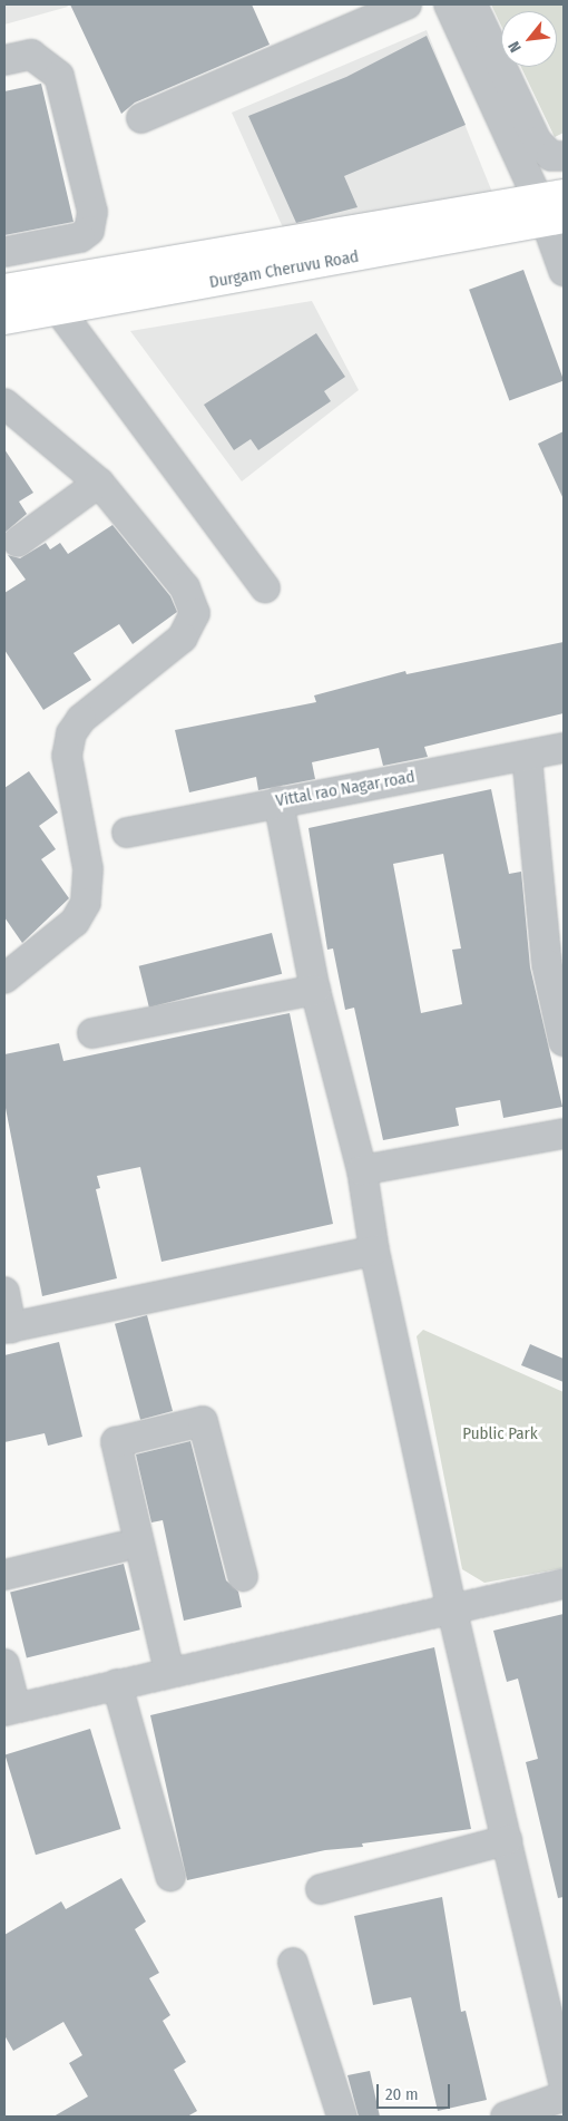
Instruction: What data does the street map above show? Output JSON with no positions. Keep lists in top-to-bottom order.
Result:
{
  "streets": {
    "main road": ["Durgam Cheruvu Road"],
    "street": ["Vittal rao Nagar road"]
  },
  "parks": ["Public Park"],
  "scale_bar": "20 m",
  "north": "bottom left"
}
